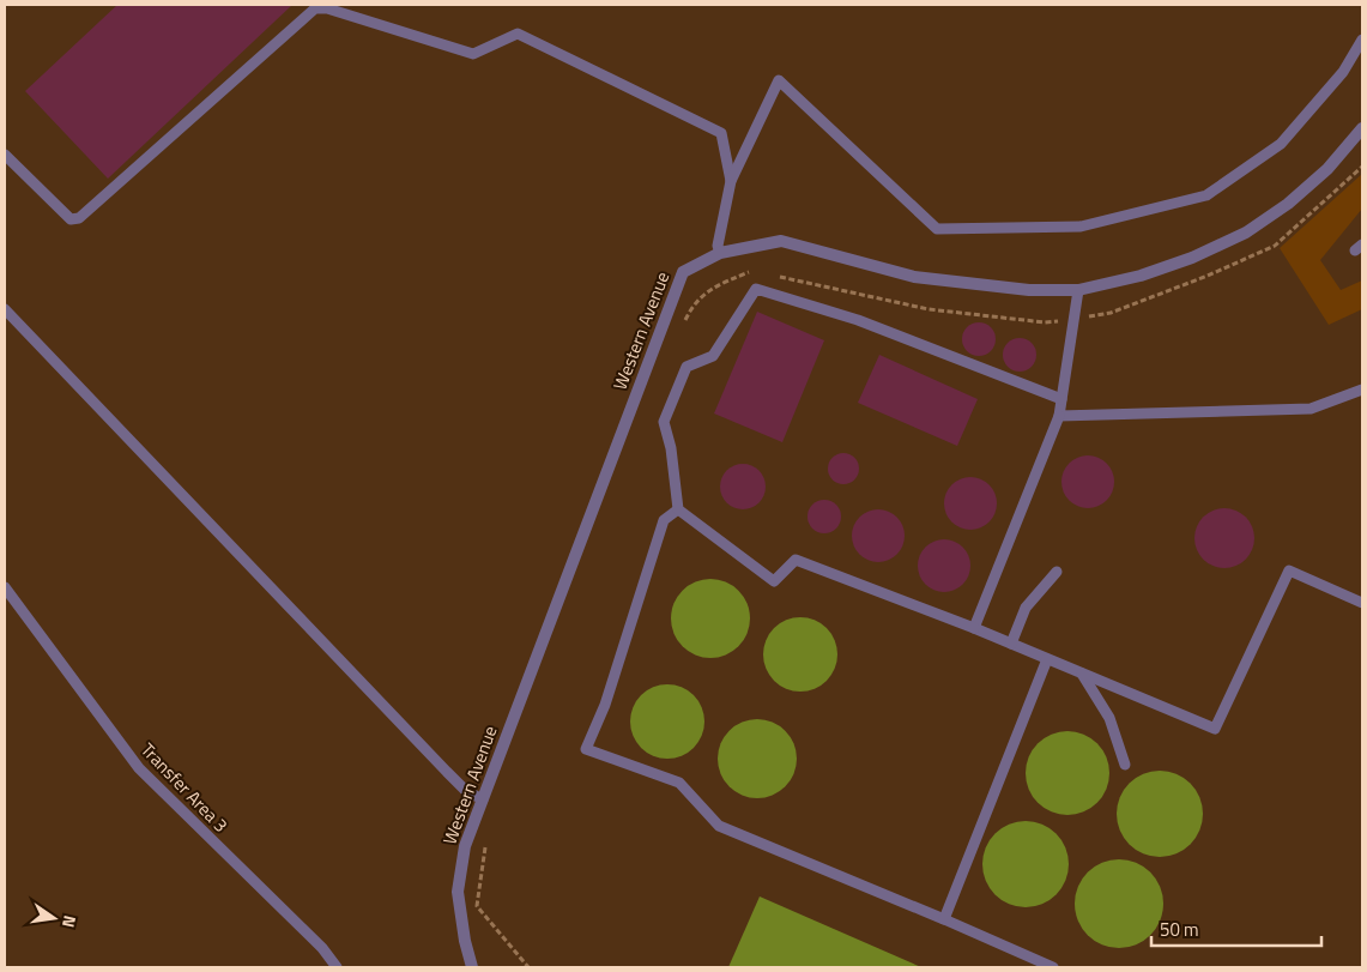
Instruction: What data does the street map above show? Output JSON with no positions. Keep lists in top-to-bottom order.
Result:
{
  "streets": {
    "street": ["Western Avenue"],
    "lane": ["Transfer Area 3"]
  },
  "scale_bar": "50 m",
  "north": "right"
}
